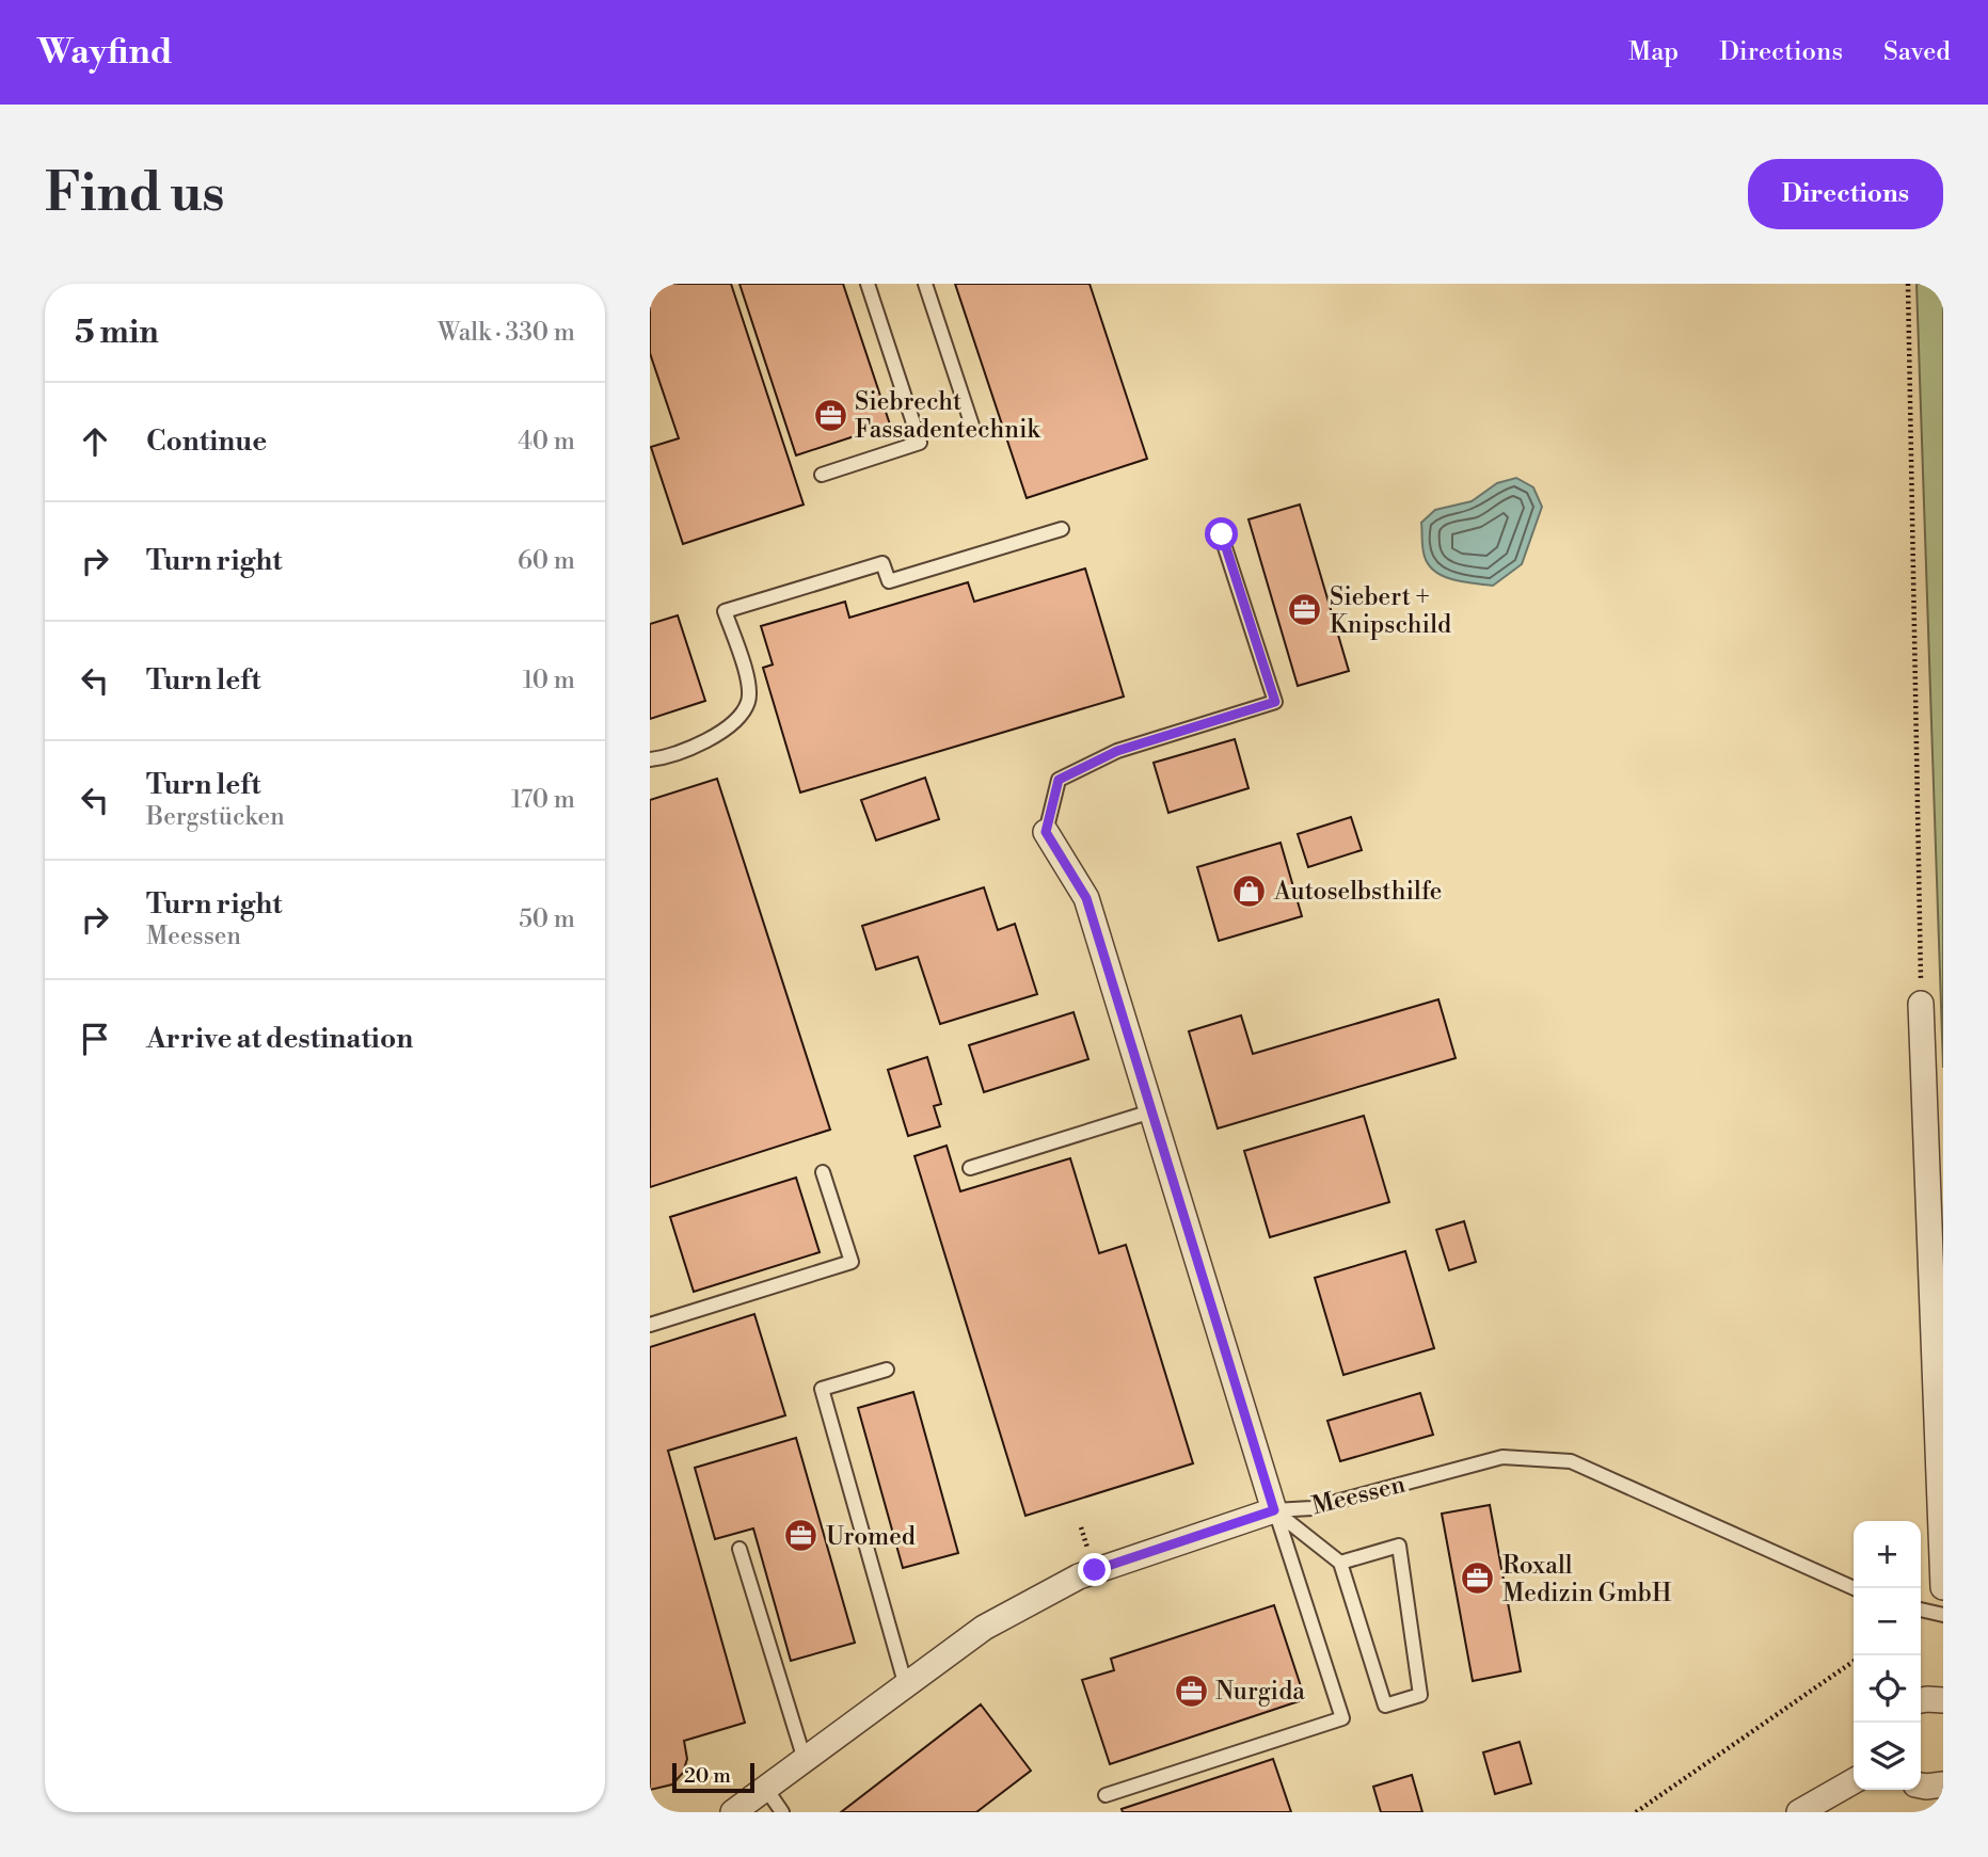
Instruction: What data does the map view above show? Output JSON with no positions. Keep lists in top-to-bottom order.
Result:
{
  "streets": {
    "street": ["Meessen"]
  },
  "places": {
    "office": [
      "Siebrecht Fassadentechnik",
      "Siebert + Knipschild",
      "Uromed",
      "Roxall Medizin GmbH",
      "Nurgida"
    ],
    "shop": ["Autoselbsthilfe"]
  },
  "scale_bar": "20 m",
  "page": {
    "header": "Wayfind",
    "nav": ["Map", "Directions", "Saved"],
    "buttons": "Directions",
    "title": "Find us",
    "heading": ["5 min", "Walk · 330 m"],
    "list": [
      ["Continue", "40 m"],
      ["Turn right", "60 m"],
      ["Turn left", "10 m"],
      ["Turn left", "Bergstücken", "170 m"],
      ["Turn right", "Meessen", "50 m"],
      "Arrive at destination"
    ],
    "map_buttons": ["+", "−"],
    "scale": "20 m"
  }
}
